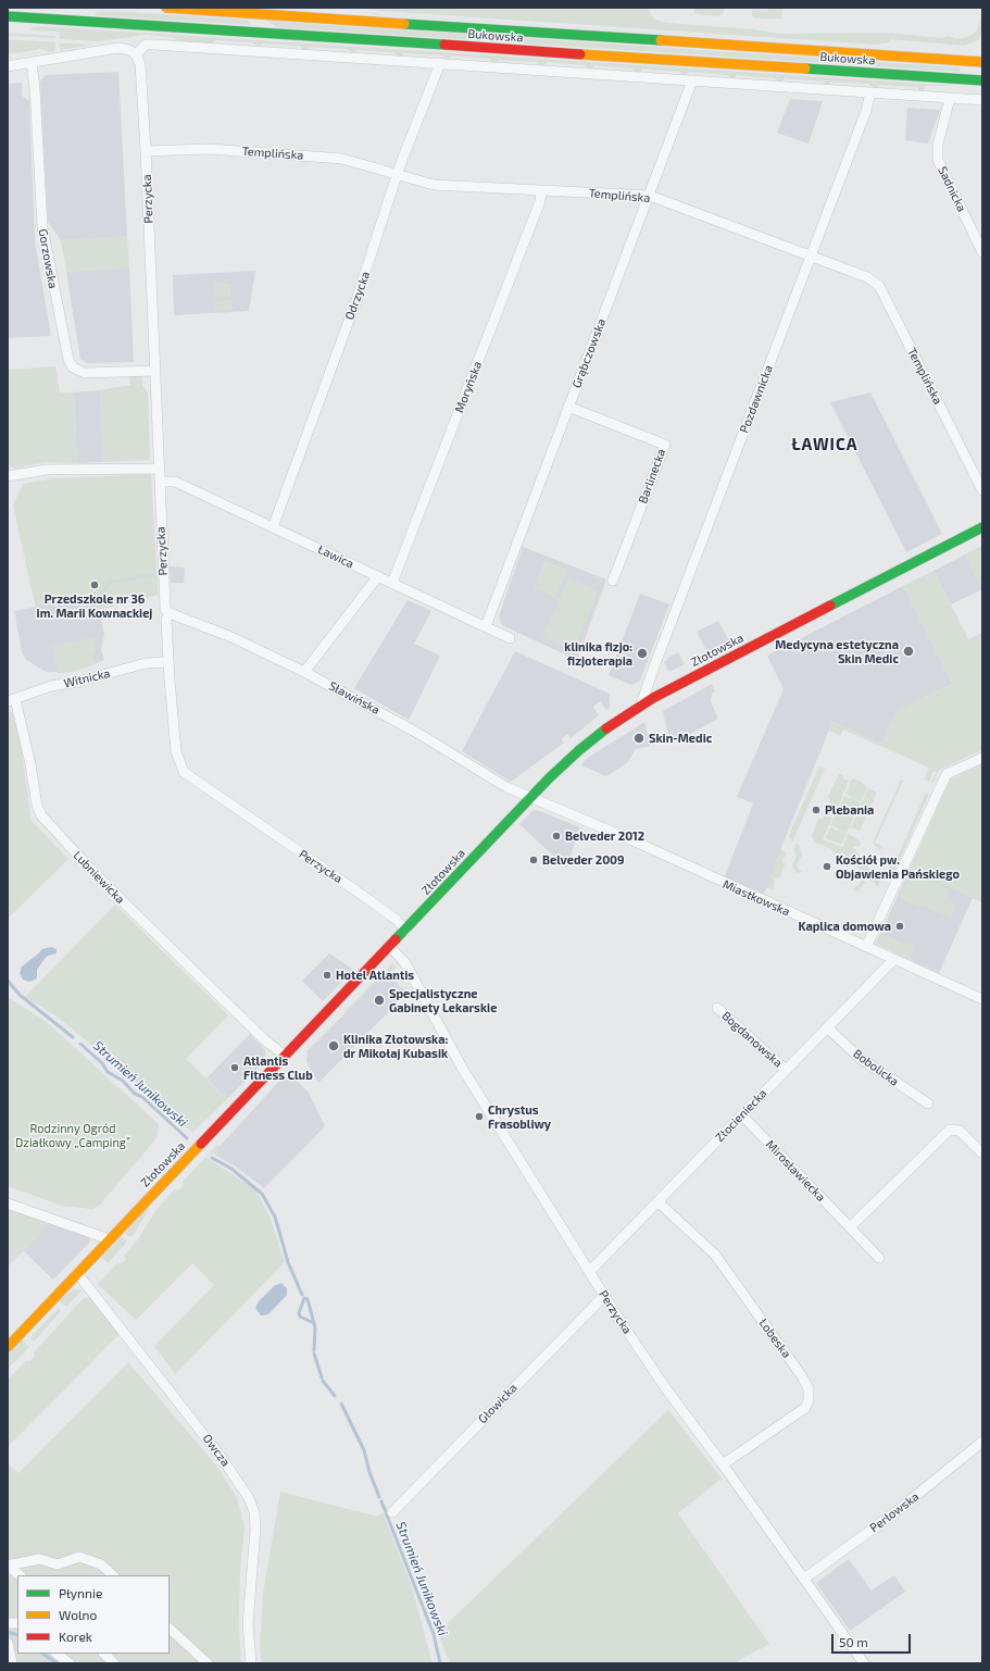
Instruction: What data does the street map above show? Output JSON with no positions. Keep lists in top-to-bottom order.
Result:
{
  "streets": {
    "main road": ["Bukowska", "Złotowska"],
    "street": [
      "Templińska",
      "Sadnicka",
      "Perzycka",
      "Gorzowska",
      "Odrzycka",
      "Grąbczowska",
      "Moryńska",
      "Pozdawnicka",
      "Barlinecka",
      "Ławica",
      "Witnicka",
      "Sławińska",
      "Lubniewicka",
      "Miastkowska",
      "Bogdanowska",
      "Bobolicka",
      "Złocieniecka",
      "Mirosławiecka",
      "Łobeska",
      "Głowicka",
      "Owcza",
      "Perłowska"
    ]
  },
  "crossings": [
    ["Templińska", "Perzycka"],
    ["Templińska", "Odrzycka"],
    ["Templińska", "Grąbczowska"],
    ["Templińska", "Moryńska"],
    ["Templińska", "Pozdawnicka"],
    ["Perzycka", "Gorzowska"],
    ["Perzycka", "Ławica"],
    ["Perzycka", "Złotowska"],
    ["Perzycka", "Witnicka"],
    ["Perzycka", "Sławińska"],
    ["Perzycka", "Złocieniecka"],
    ["Perzycka", "Łobeska"],
    ["Perzycka", "Głowicka"],
    ["Perzycka", "Perłowska"],
    ["Odrzycka", "Ławica"],
    ["Grąbczowska", "Barlinecka"],
    ["Grąbczowska", "Ławica"],
    ["Moryńska", "Ławica"],
    ["Pozdawnicka", "Złotowska"],
    ["Złotowska", "Sławińska"],
    ["Złotowska", "Lubniewicka"],
    ["Złotowska", "Miastkowska"],
    ["Złotowska", "Owcza"],
    ["Witnicka", "Lubniewicka"],
    ["Sławińska", "Miastkowska"],
    ["Miastkowska", "Złocieniecka"],
    ["Bogdanowska", "Złocieniecka"],
    ["Bobolicka", "Złocieniecka"],
    ["Złocieniecka", "Mirosławiecka"],
    ["Złocieniecka", "Łobeska"]
  ],
  "districts": ["ŁAWICA"],
  "water": ["Strumień Junikowski"],
  "parks": ["Rodzinny Ogród Działkowy „Camping”"],
  "places": [
    "Przedszkole nr 36 im. Marii Kownackiej",
    "Medycyna estetyczna Skin Medic",
    "klinika fizjo: fizjoterapia",
    "Skin-Medic",
    "Plebania",
    "Belveder 2012",
    "Belveder 2009",
    "Kościół pw. Objawienia Pańskiego",
    "Kaplica domowa",
    "Hotel Atlantis",
    "Specjalistyczne Gabinety Lekarskie",
    "Klinika Złotowska: dr Mikołaj Kubasik",
    "Atlantis Fitness Club",
    "Chrystus Frasobliwy"
  ],
  "legend": ["Płynnie", "Wolno", "Korek"],
  "scale_bar": "50 m"
}
